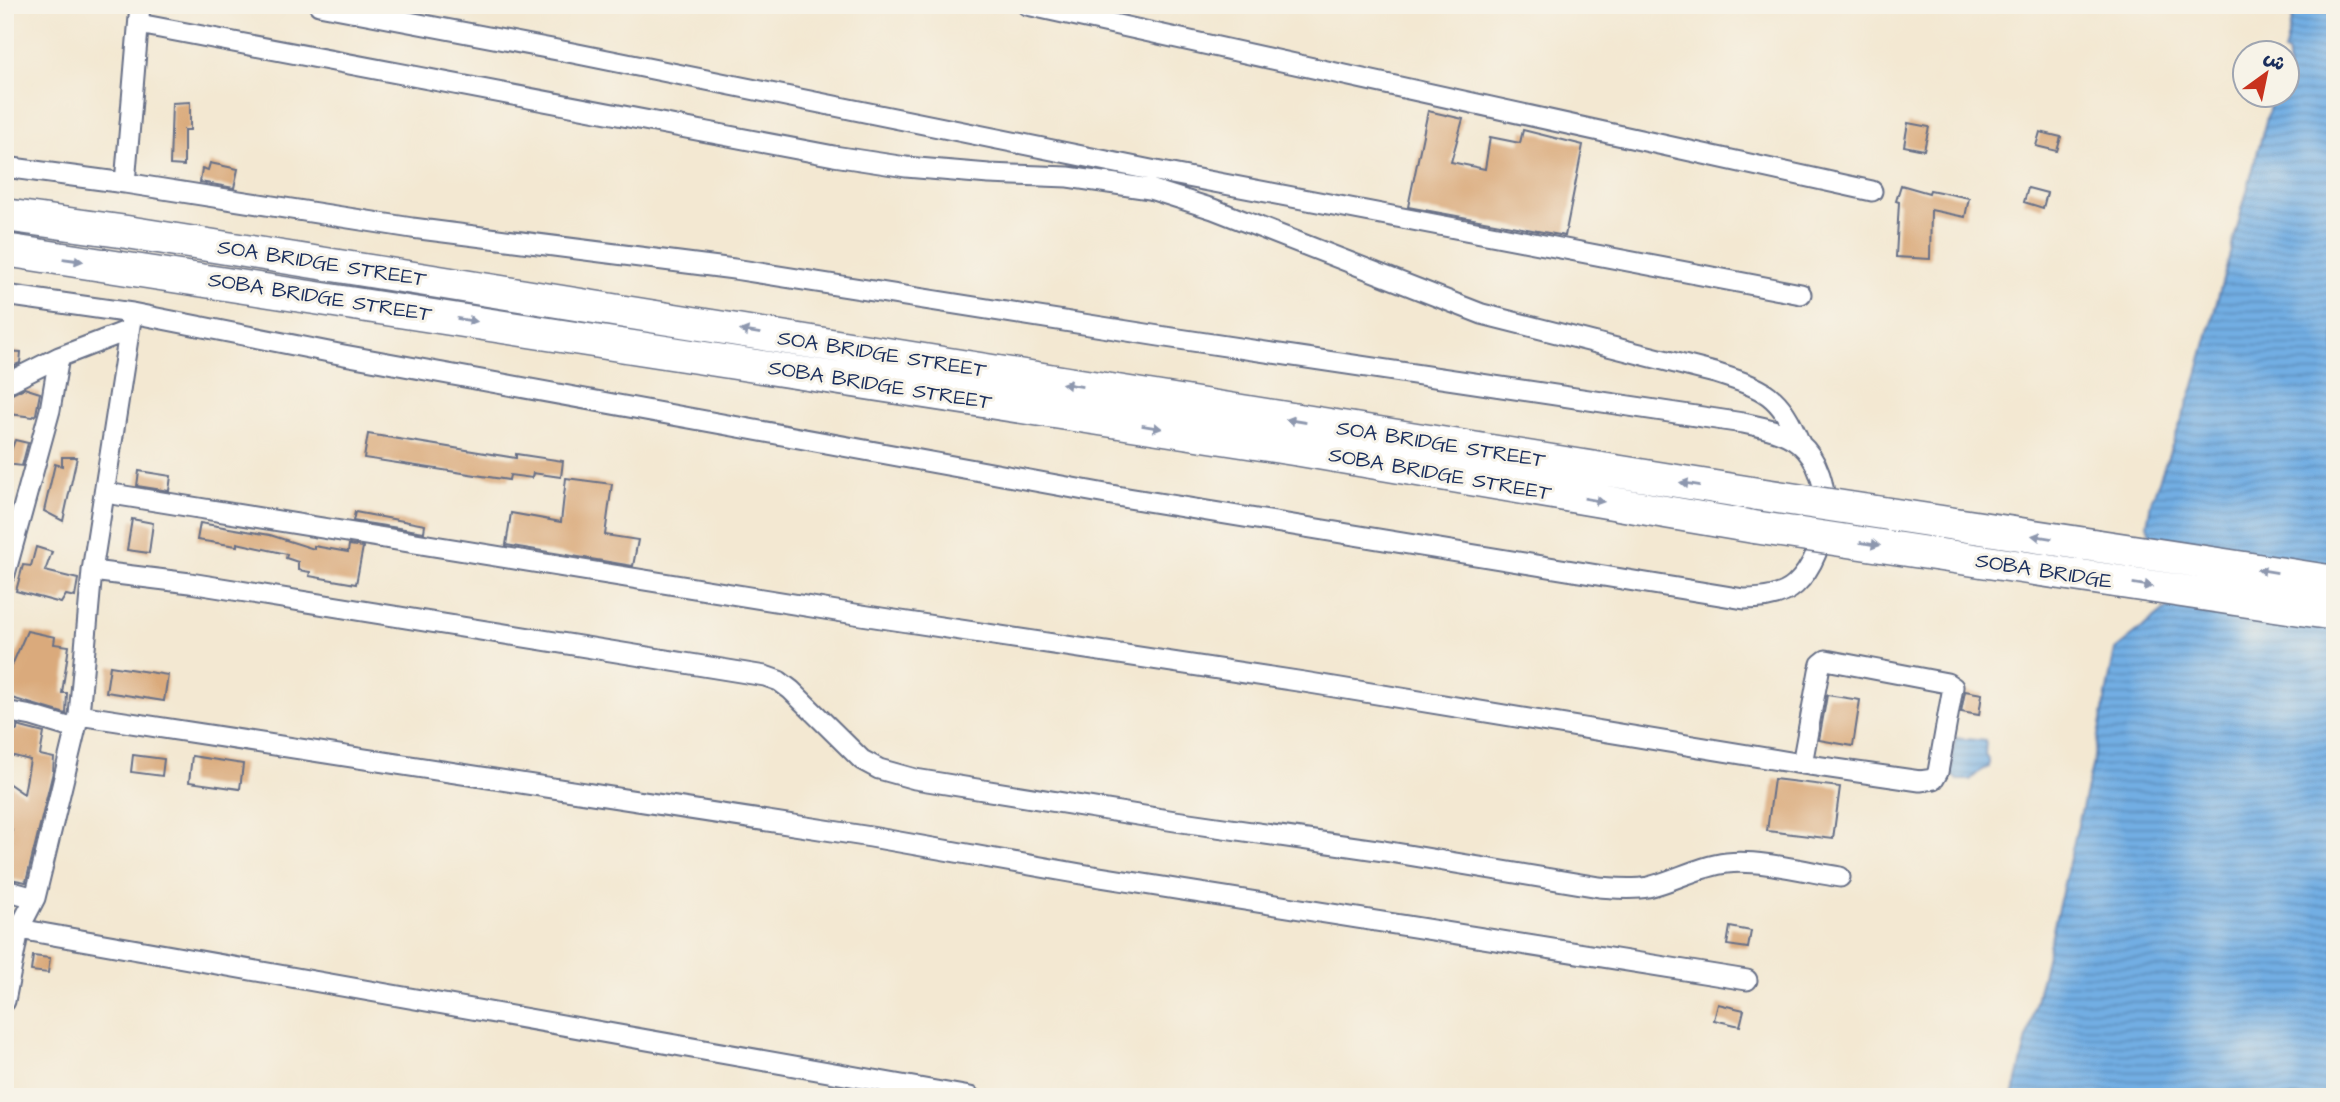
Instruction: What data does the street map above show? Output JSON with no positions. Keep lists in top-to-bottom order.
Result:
{
  "streets": {
    "highway": ["SOA BRIDGE STREET", "SOBA BRIDGE STREET", "SOBA BRIDGE"]
  },
  "crossings": [
    ["SOA BRIDGE STREET", "SOBA BRIDGE"],
    ["SOBA BRIDGE STREET", "SOBA BRIDGE"]
  ],
  "one_way": ["SOA BRIDGE STREET", "SOBA BRIDGE STREET"],
  "north": "top right"
}
